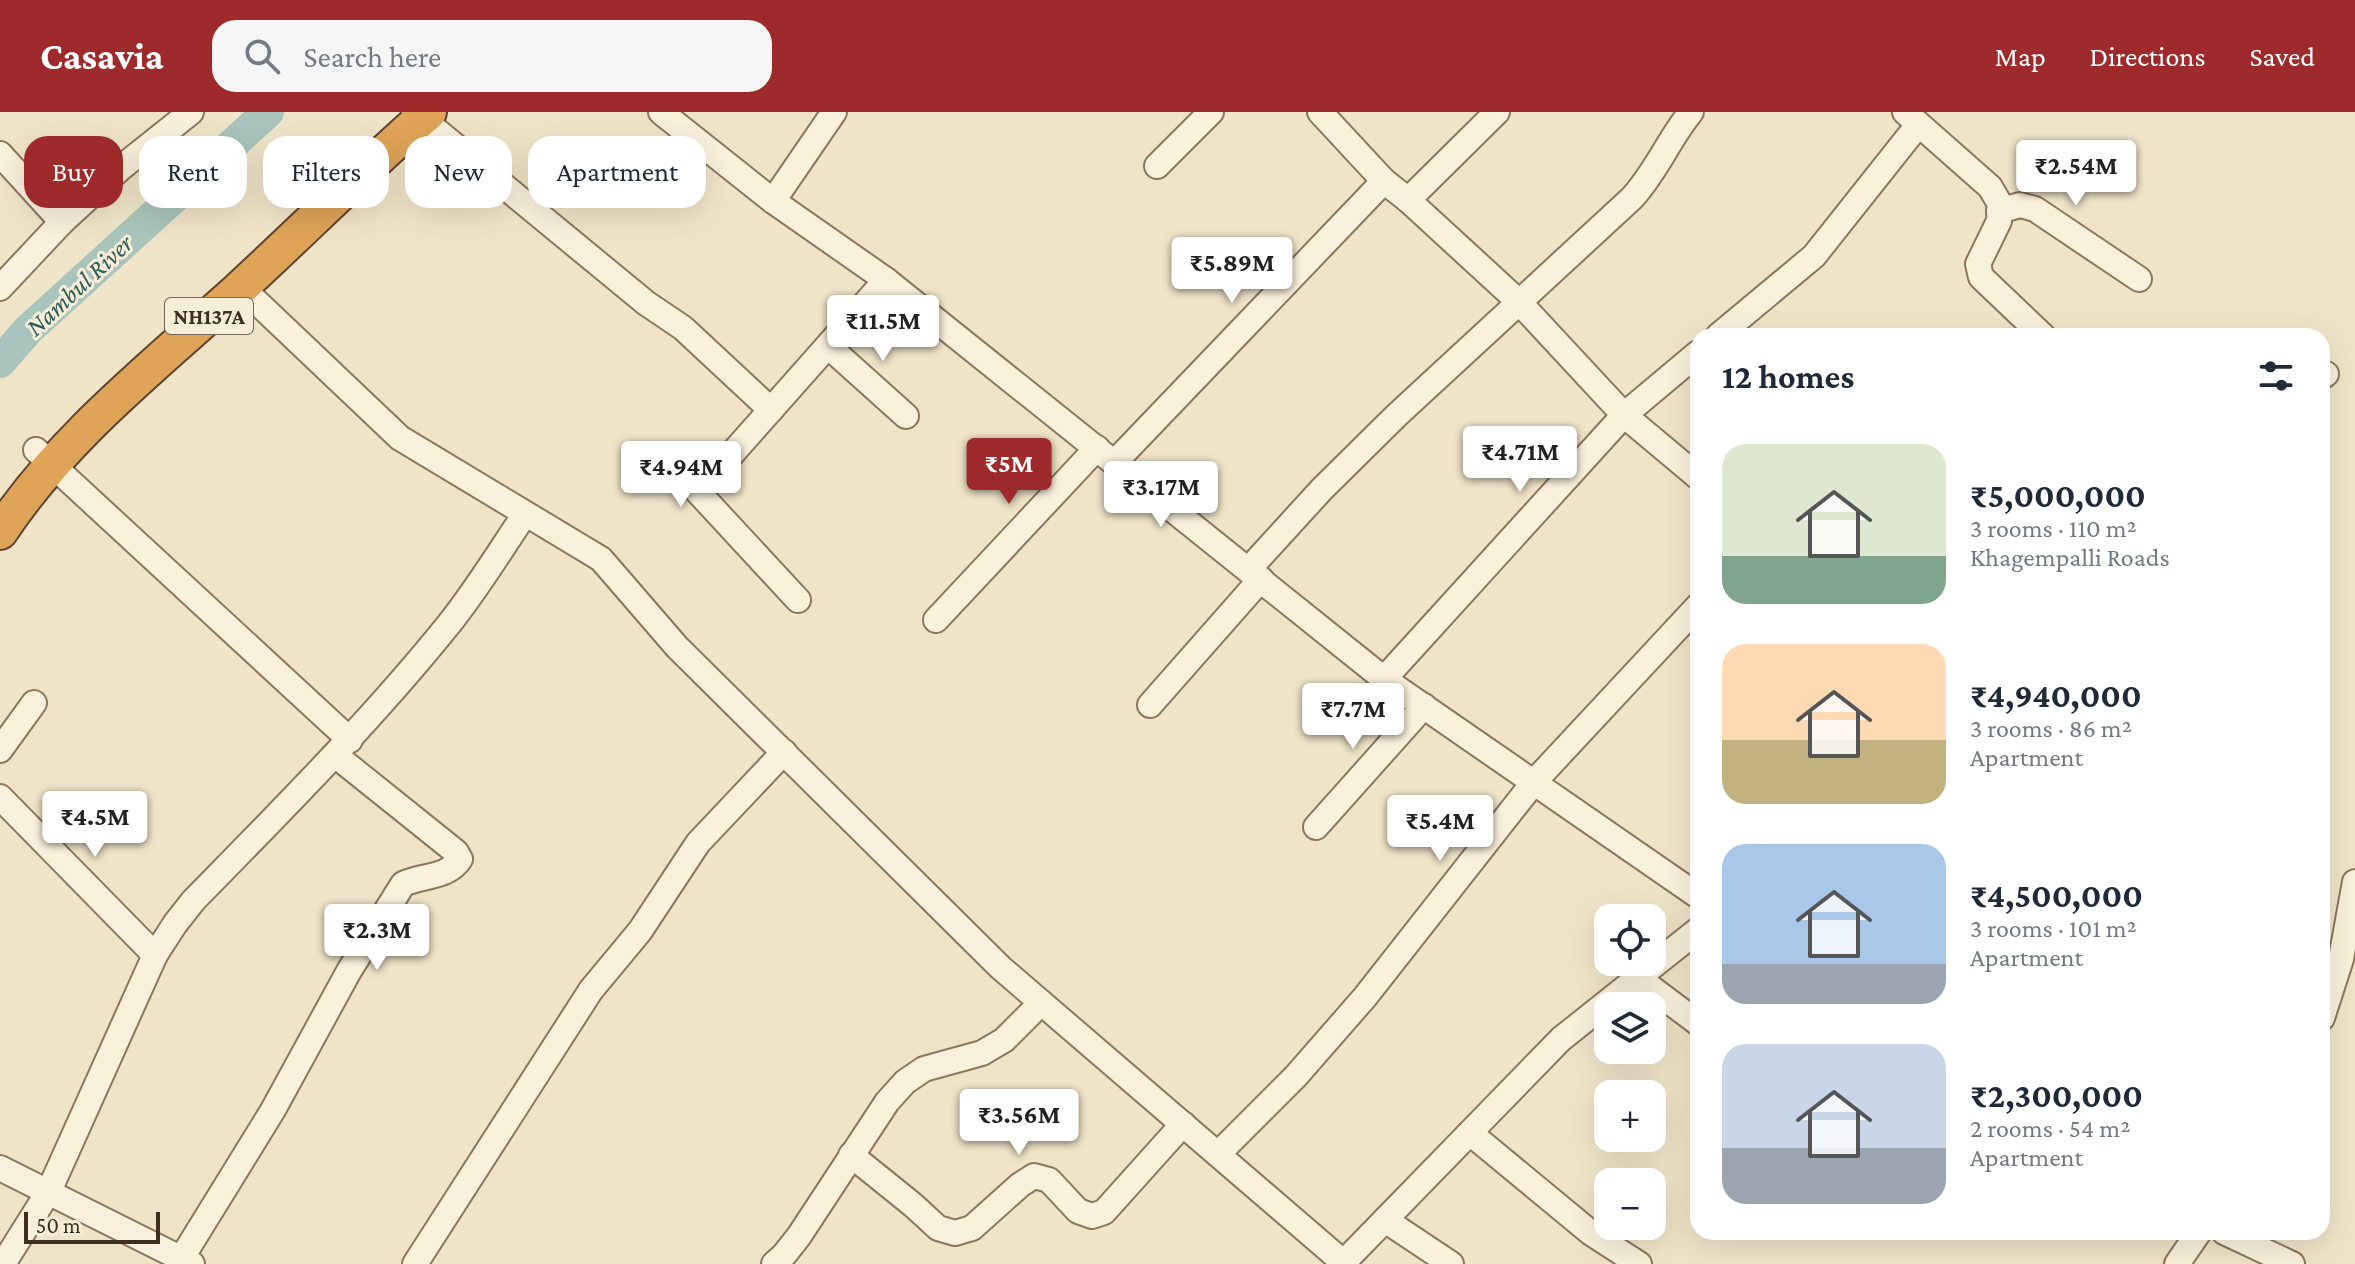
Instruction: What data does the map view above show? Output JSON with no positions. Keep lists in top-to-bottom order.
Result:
{
  "streets": {
    "highway": ["NH137A"]
  },
  "water": ["Nambul River"],
  "scale_bar": "50 m",
  "page": {
    "header": "Casavia",
    "search": "Search here",
    "nav": ["Map", "Directions", "Saved"],
    "chip": [
      "Buy",
      "Rent",
      "Filters",
      "New",
      "Apartment"
    ],
    "price": [
      "₹2.54M",
      "₹5.89M",
      "₹11.5M",
      "₹4.71M",
      "₹5M",
      "₹4.94M",
      "₹3.17M",
      "₹7.7M",
      "₹4.5M",
      "₹5.4M",
      "₹2.3M",
      "₹3.56M"
    ],
    "heading": "12 homes",
    "list": [
      {
        "name": "₹5,000,000",
        "note": "3 rooms · 110 m² · Khagempalli Roads"
      },
      {
        "name": "₹4,940,000",
        "note": "3 rooms · 86 m² · Apartment"
      },
      {
        "name": "₹4,500,000",
        "note": "3 rooms · 101 m² · Apartment"
      },
      {
        "name": "₹2,300,000",
        "note": "2 rooms · 54 m² · Apartment"
      }
    ],
    "map_buttons": ["+", "−"],
    "scale": "50 m"
  }
}
